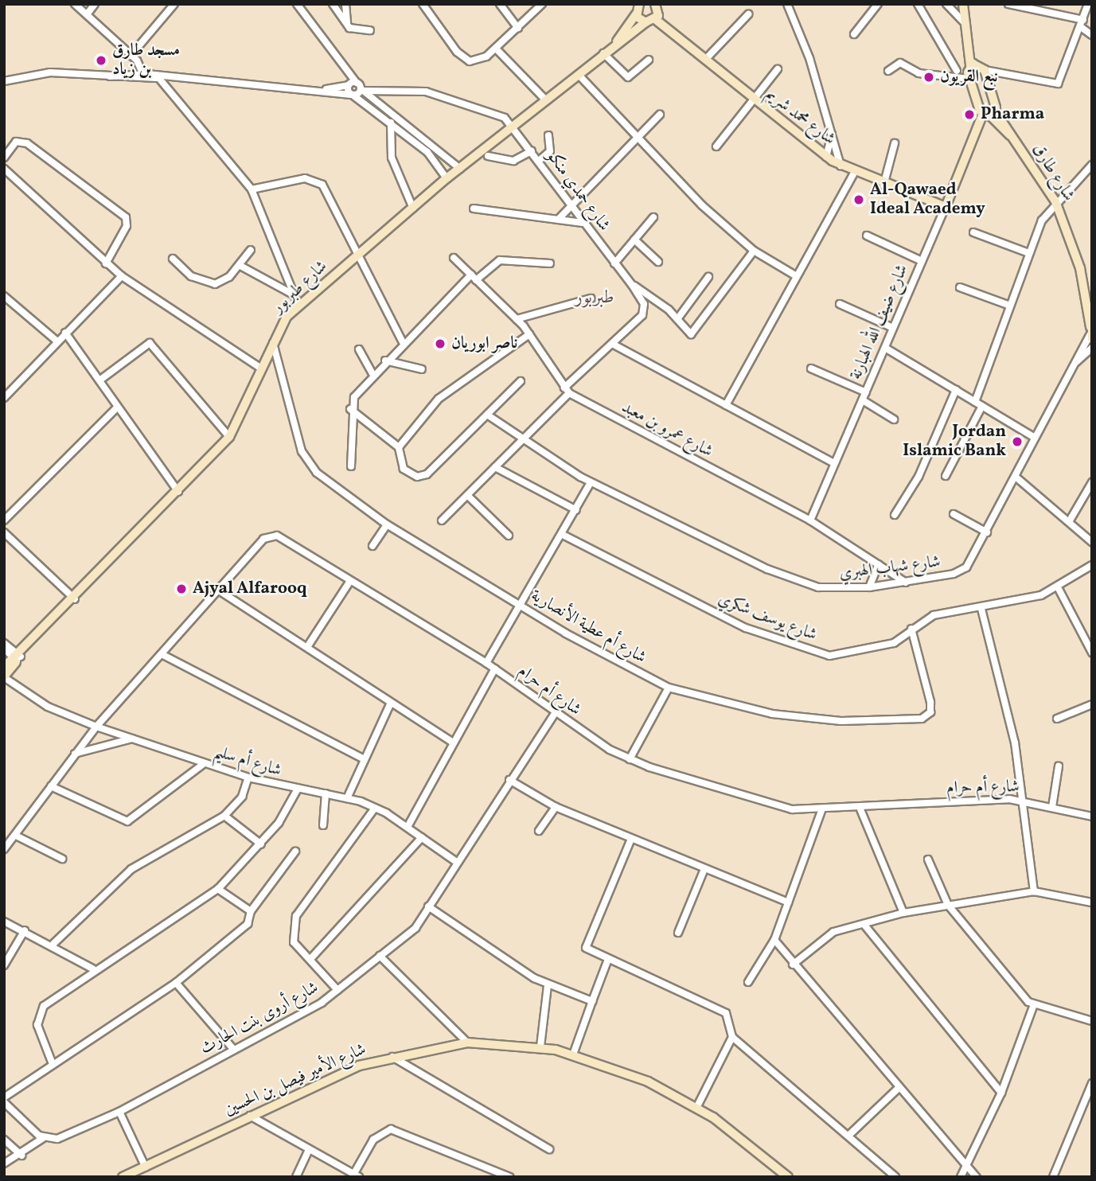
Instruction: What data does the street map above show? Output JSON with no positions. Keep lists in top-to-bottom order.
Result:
{
  "streets": {
    "street": [
      "شارع محمد شريم",
      "شارع طارق",
      "شارع حمدي منكو",
      "شارع طبربور",
      "شارع ضيف الله الهبارنة",
      "شارع عمرو بن معبد",
      "شارع شهاب الهبري",
      "شارع يوسف شكري",
      "شارع أم عطية الأنصارية",
      "شارع أم حرام",
      "شارع أم سليم",
      "شارع أروى بنت الحارث",
      "شارع الأمير فيصل بن الحسين"
    ]
  },
  "crossings": [
    ["شارع محمد شريم", "شارع طبربور"],
    ["شارع محمد شريم", "شارع ضيف الله الهبارنة"],
    ["شارع طارق", "شارع ضيف الله الهبارنة"],
    ["شارع طارق", "شارع شهاب الهبري"],
    ["شارع حمدي منكو", "شارع طبربور"],
    ["شارع حمدي منكو", "شارع عمرو بن معبد"],
    ["شارع حمدي منكو", "شارع شهاب الهبري"],
    ["شارع طبربور", "شارع أم عطية الأنصارية"],
    ["شارع طبربور", "شارع أم سليم"],
    ["شارع ضيف الله الهبارنة", "شارع عمرو بن معبد"],
    ["شارع عمرو بن معبد", "شارع شهاب الهبري"],
    ["شارع يوسف شكري", "شارع أم عطية الأنصارية"],
    ["شارع أم حرام", "شارع أم سليم"],
    ["شارع أم حرام", "شارع أروى بنت الحارث"],
    ["شارع أم سليم", "شارع أروى بنت الحارث"]
  ],
  "districts": ["طبربور"],
  "places": [
    "مسجد طارق بن زياد",
    "نبع القريون",
    "Pharma",
    "Al-Qawaed Ideal Academy",
    "ناصر ابوريان",
    "Jordan Islamic Bank",
    "Ajyal Alfarooq"
  ]
}
